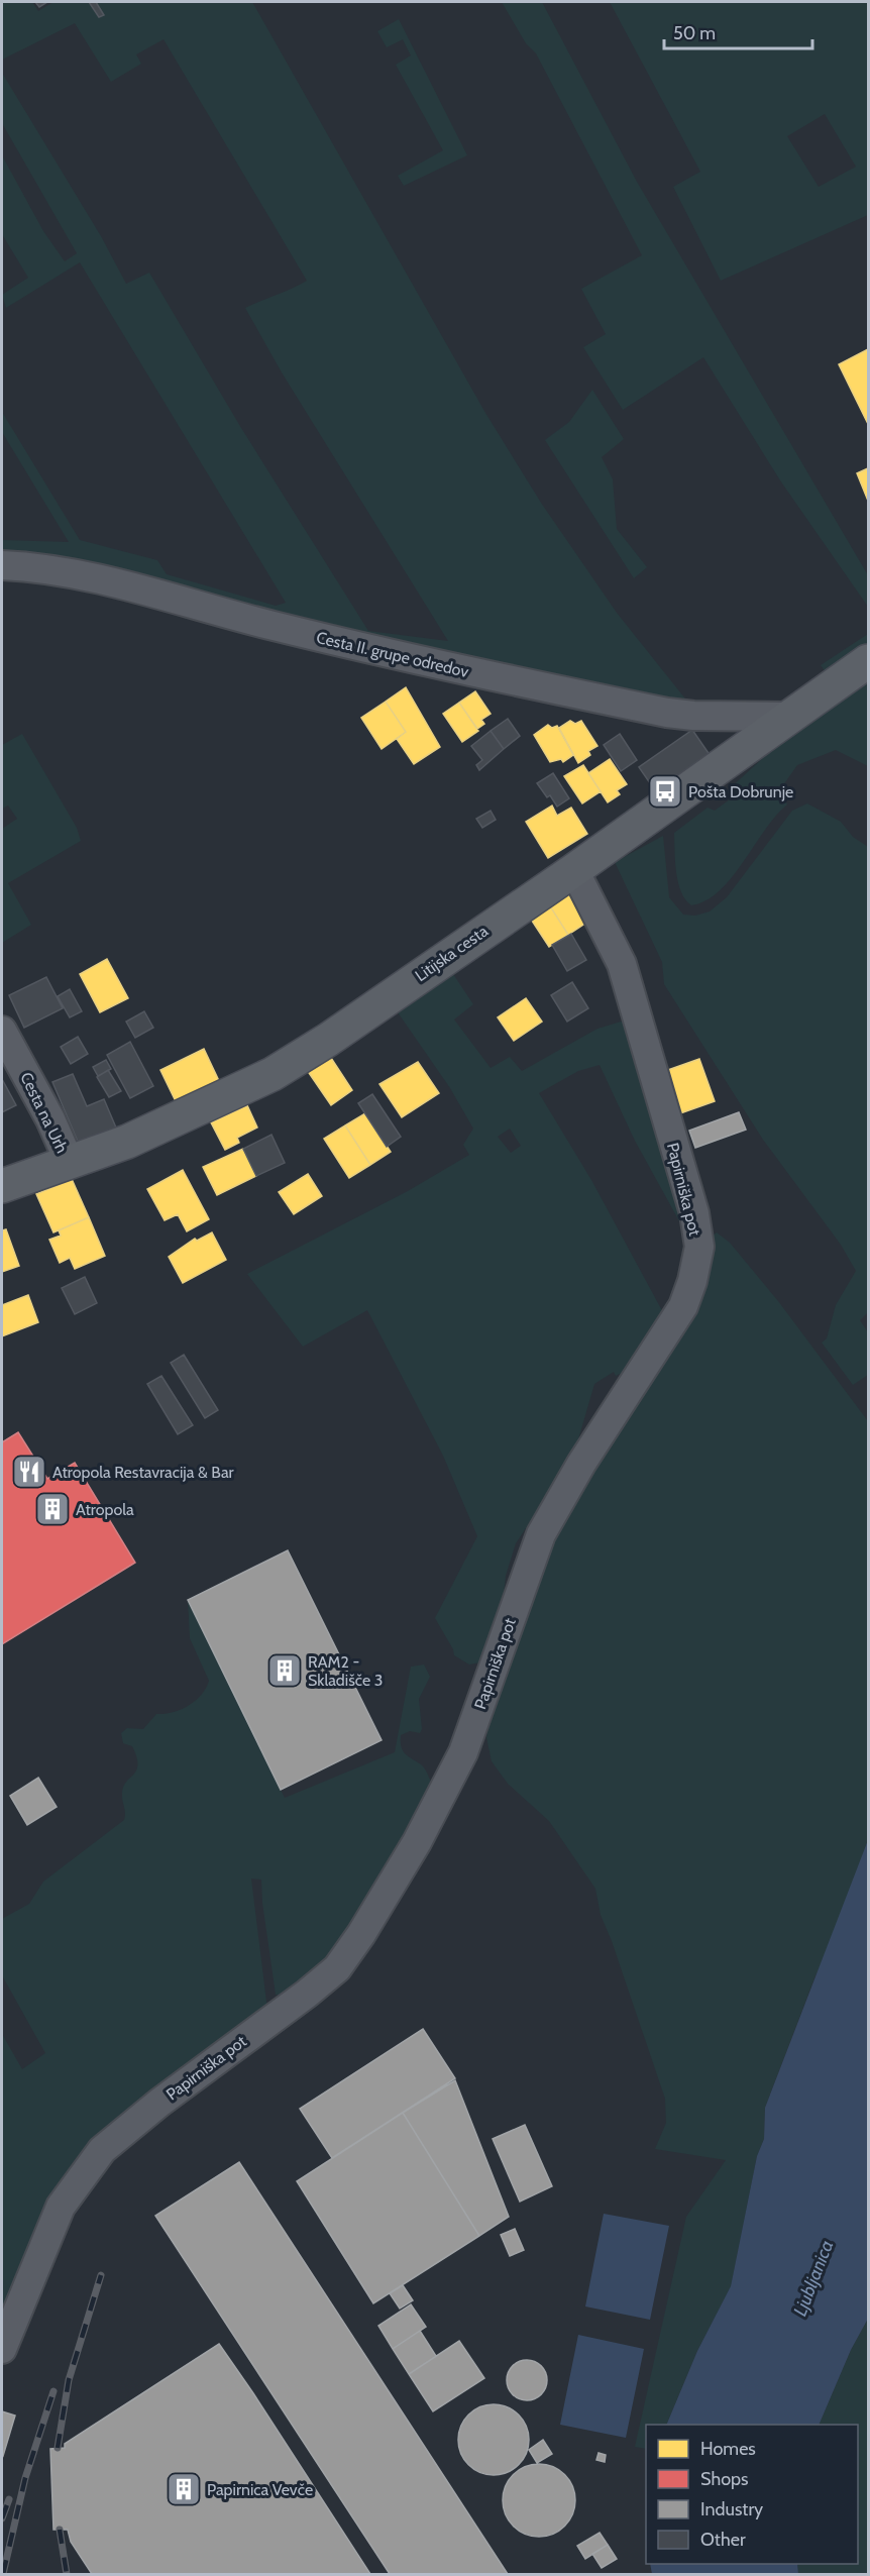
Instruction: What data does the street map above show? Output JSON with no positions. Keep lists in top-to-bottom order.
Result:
{
  "streets": {
    "main road": ["Litijska cesta"],
    "street": ["Cesta II. grupe odredov", "Cesta na Urh", "Papirniška pot"]
  },
  "crossings": [
    ["Cesta II. grupe odredov", "Litijska cesta"],
    ["Litijska cesta", "Cesta na Urh"],
    ["Litijska cesta", "Papirniška pot"]
  ],
  "water": ["Ljubljanica"],
  "places": {
    "bus stop": ["Pošta Dobrunje"],
    "restaurant": ["Atropola Restavracija & Bar"],
    "building": ["Atropola", "RAM2 - Skladišče 3", "Papirnica Vevče"]
  },
  "legend": [
    "Homes",
    "Shops",
    "Industry",
    "Other"
  ],
  "scale_bar": "50 m"
}
